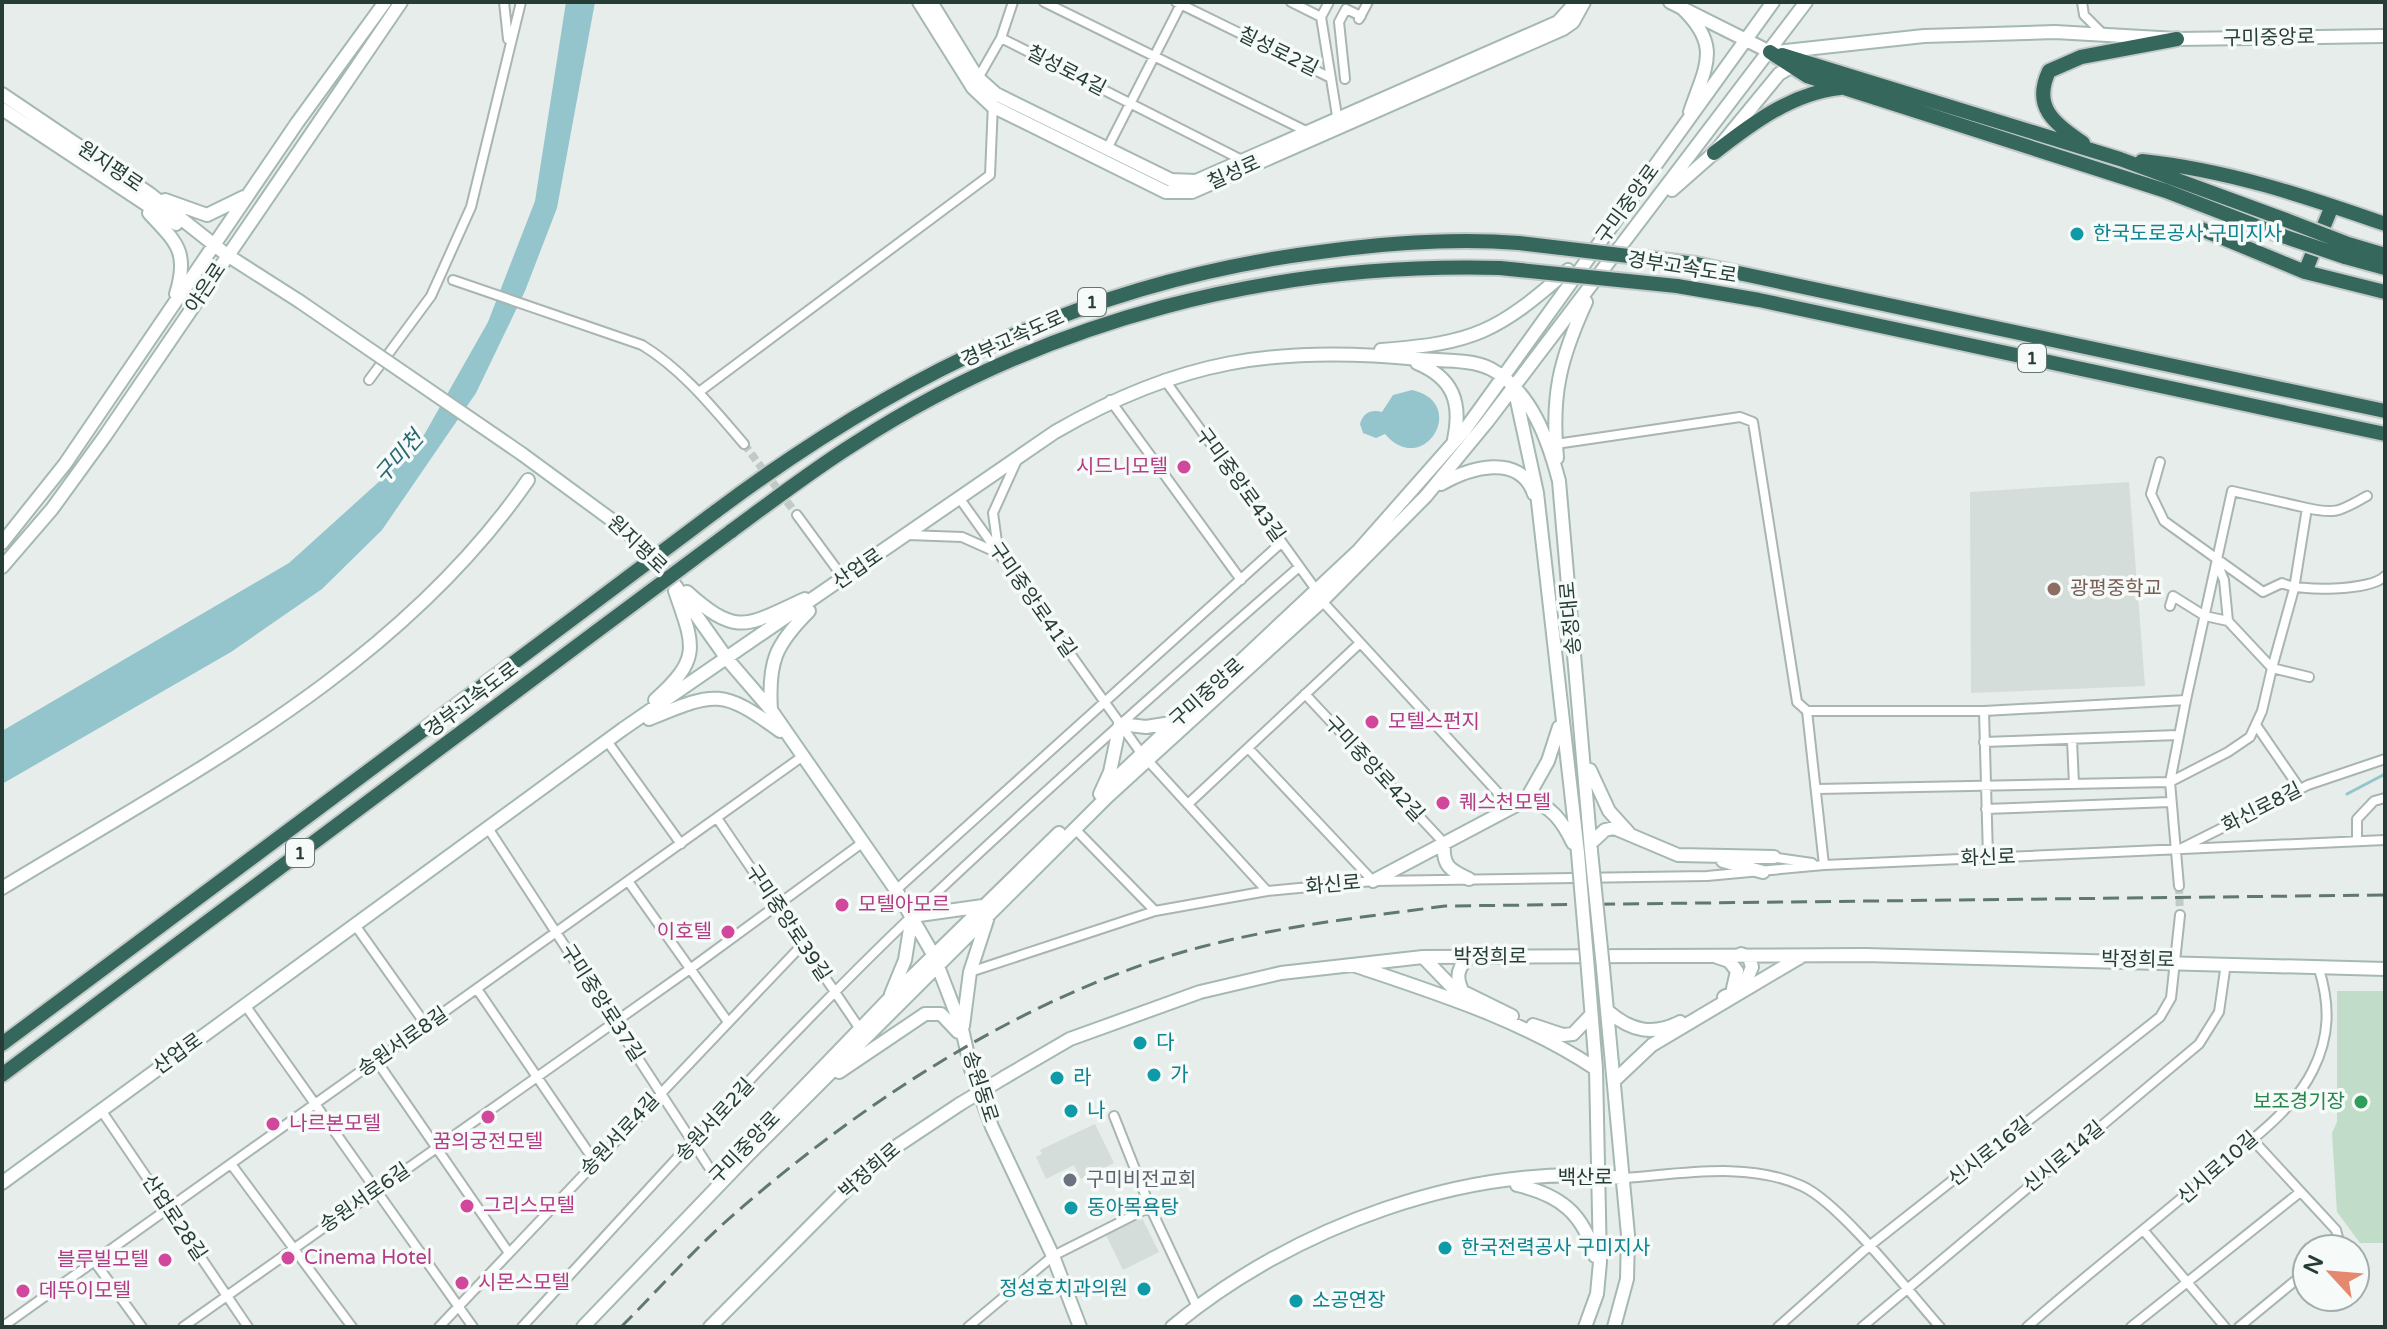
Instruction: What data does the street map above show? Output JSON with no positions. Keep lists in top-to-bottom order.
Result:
{
  "streets": {
    "highway": ["경부고속도로", "1"],
    "street": [
      "구미중앙로",
      "칠성로2길",
      "칠성로4길",
      "원지평로",
      "칠성로",
      "야은로",
      "구미중앙로43길",
      "산업로",
      "구미중앙로41길",
      "송정대로",
      "구미중앙로42길",
      "화신로8길",
      "화신로",
      "구미중앙로39길",
      "박정희로",
      "구미중앙로37길",
      "송원서로8길",
      "송원동로",
      "송원서로2길",
      "송원서로4길",
      "신시로16길",
      "신시로14길",
      "신시로10길",
      "백산로",
      "송원서로6길",
      "산업로28길"
    ]
  },
  "crossings": [
    ["구미중앙로", "구미중앙로43길"],
    ["구미중앙로", "산업로"],
    ["구미중앙로", "구미중앙로41길"],
    ["구미중앙로", "송정대로"],
    ["구미중앙로", "구미중앙로39길"],
    ["구미중앙로", "구미중앙로37길"],
    ["구미중앙로", "송원동로"],
    ["칠성로2길", "칠성로4길"],
    ["칠성로2길", "칠성로"],
    ["칠성로4길", "칠성로"],
    ["원지평로", "야은로"],
    ["원지평로", "산업로"],
    ["원지평로", "송원동로"],
    ["구미중앙로43길", "산업로"],
    ["산업로", "구미중앙로41길"],
    ["산업로", "송정대로"],
    ["산업로", "구미중앙로37길"],
    ["산업로", "송원동로"],
    ["산업로", "산업로28길"],
    ["송정대로", "백산로"],
    ["화신로8길", "화신로"],
    ["구미중앙로39길", "송원서로8길"],
    ["구미중앙로39길", "송원서로2길"],
    ["구미중앙로39길", "송원서로4길"],
    ["구미중앙로39길", "송원서로6길"],
    ["박정희로", "신시로16길"],
    ["박정희로", "신시로14길"],
    ["박정희로", "신시로10길"],
    ["구미중앙로37길", "송원서로8길"],
    ["구미중앙로37길", "송원서로2길"],
    ["구미중앙로37길", "송원서로4길"],
    ["구미중앙로37길", "송원서로6길"],
    ["송원서로8길", "송원동로"],
    ["송원서로8길", "산업로28길"],
    ["송원동로", "송원서로2길"],
    ["송원동로", "송원서로6길"],
    ["신시로16길", "백산로"],
    ["신시로14길", "백산로"],
    ["송원서로6길", "산업로28길"]
  ],
  "water": ["구미천"],
  "places": [
    "한국도로공사 구미지사",
    "시드니모텔",
    "광평중학교",
    "모텔스펀지",
    "퀘스천모텔",
    "모텔아모르",
    "이호텔",
    "다",
    "가",
    "라",
    "보조경기장",
    "나",
    "꿈의궁전모텔",
    "나르본모텔",
    "구미비전교회",
    "그리스모텔",
    "동아목욕탕",
    "한국전력공사 구미지사",
    "Cinema Hotel",
    "블루빌모텔",
    "시몬스모텔",
    "정성호치과의원",
    "데뚜이모텔",
    "소공연장"
  ],
  "north": "top left"
}
